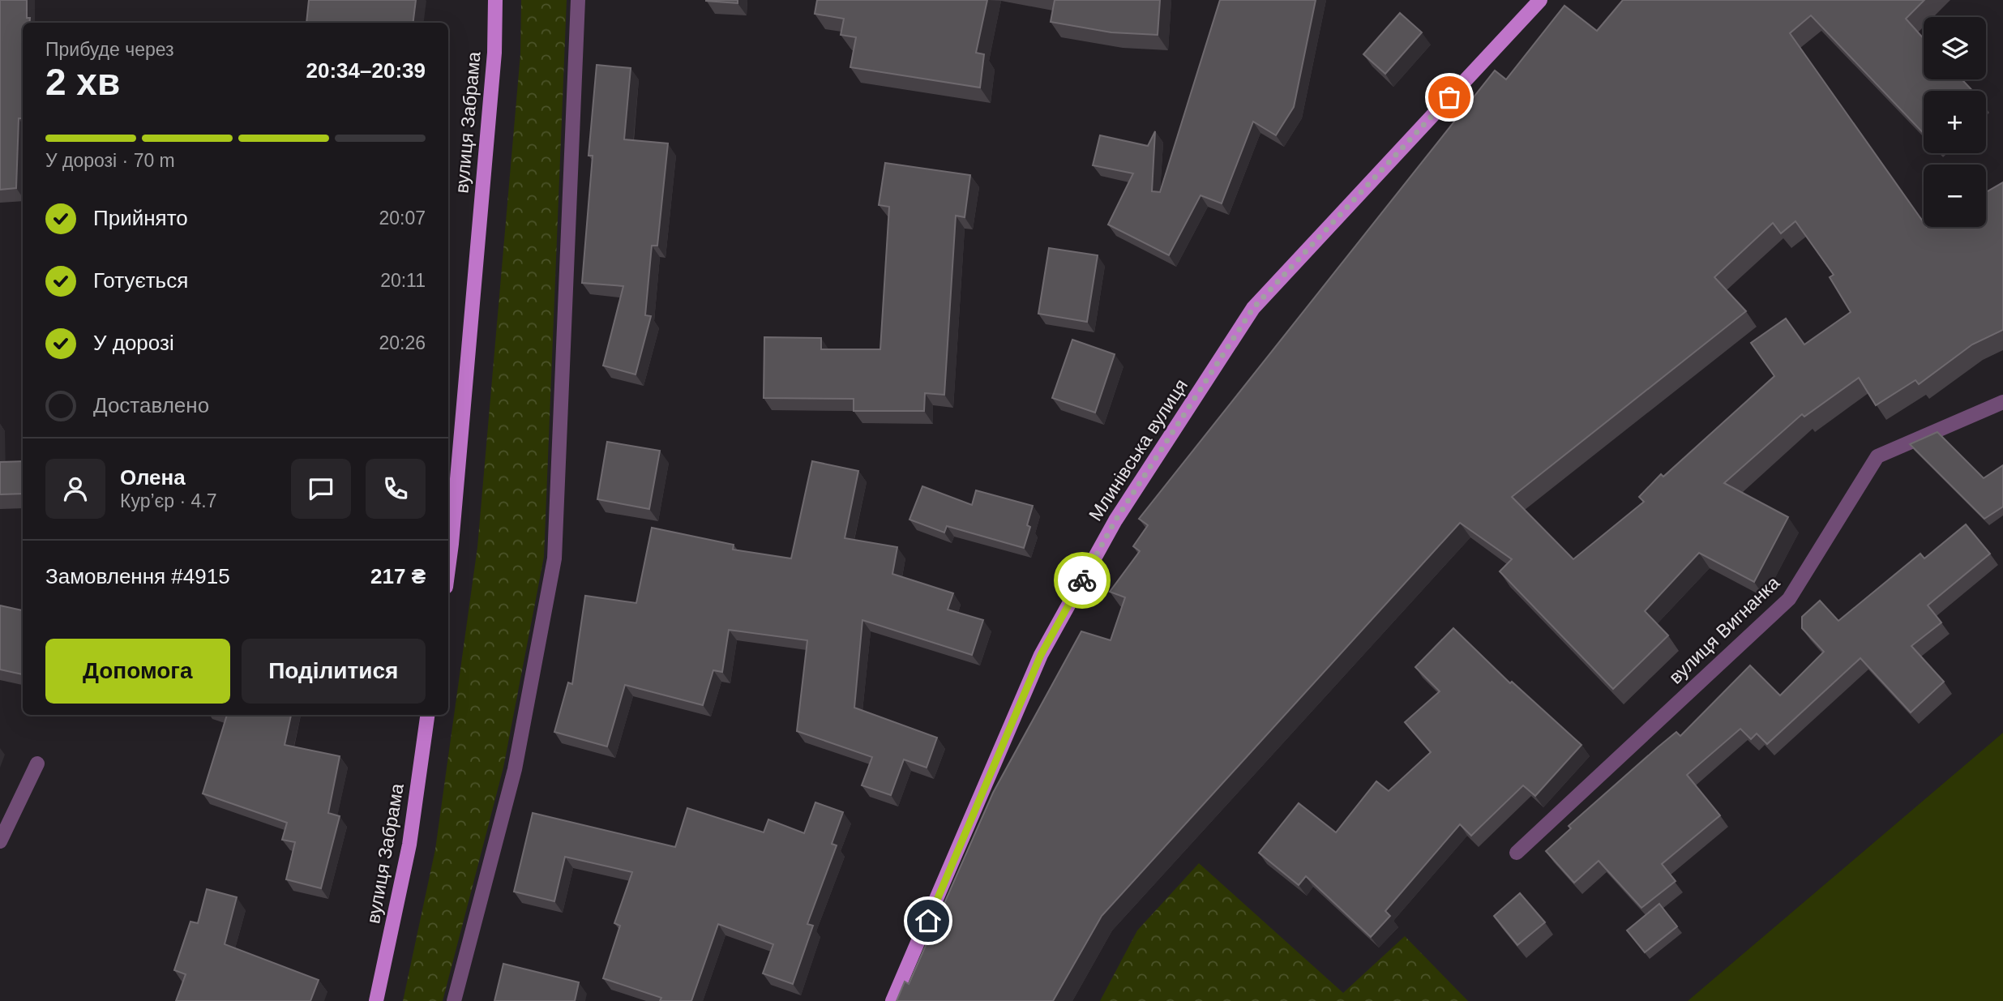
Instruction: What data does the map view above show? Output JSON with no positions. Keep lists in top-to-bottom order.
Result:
{
  "streets": {
    "main road": ["вулиця Забрама", "Млинівська вулиця"],
    "street": ["вулиця Вигнанка"]
  },
  "page": {
    "map_buttons": ["+", "−"],
    "heading": ["2 хв", "Прибуде через", "20:34–20:39"],
    "panel": [
      "Олена",
      "Кур’єр · 4.7",
      "Замовлення #4915",
      "217 ₴"
    ],
    "bar": "У дорозі · 70 m",
    "list": [
      ["Прийнято", "20:07"],
      ["Готується", "20:11"],
      ["У дорозі", "20:26"],
      "Доставлено"
    ],
    "buttons": ["Допомога", "Поділитися"]
  }
}
